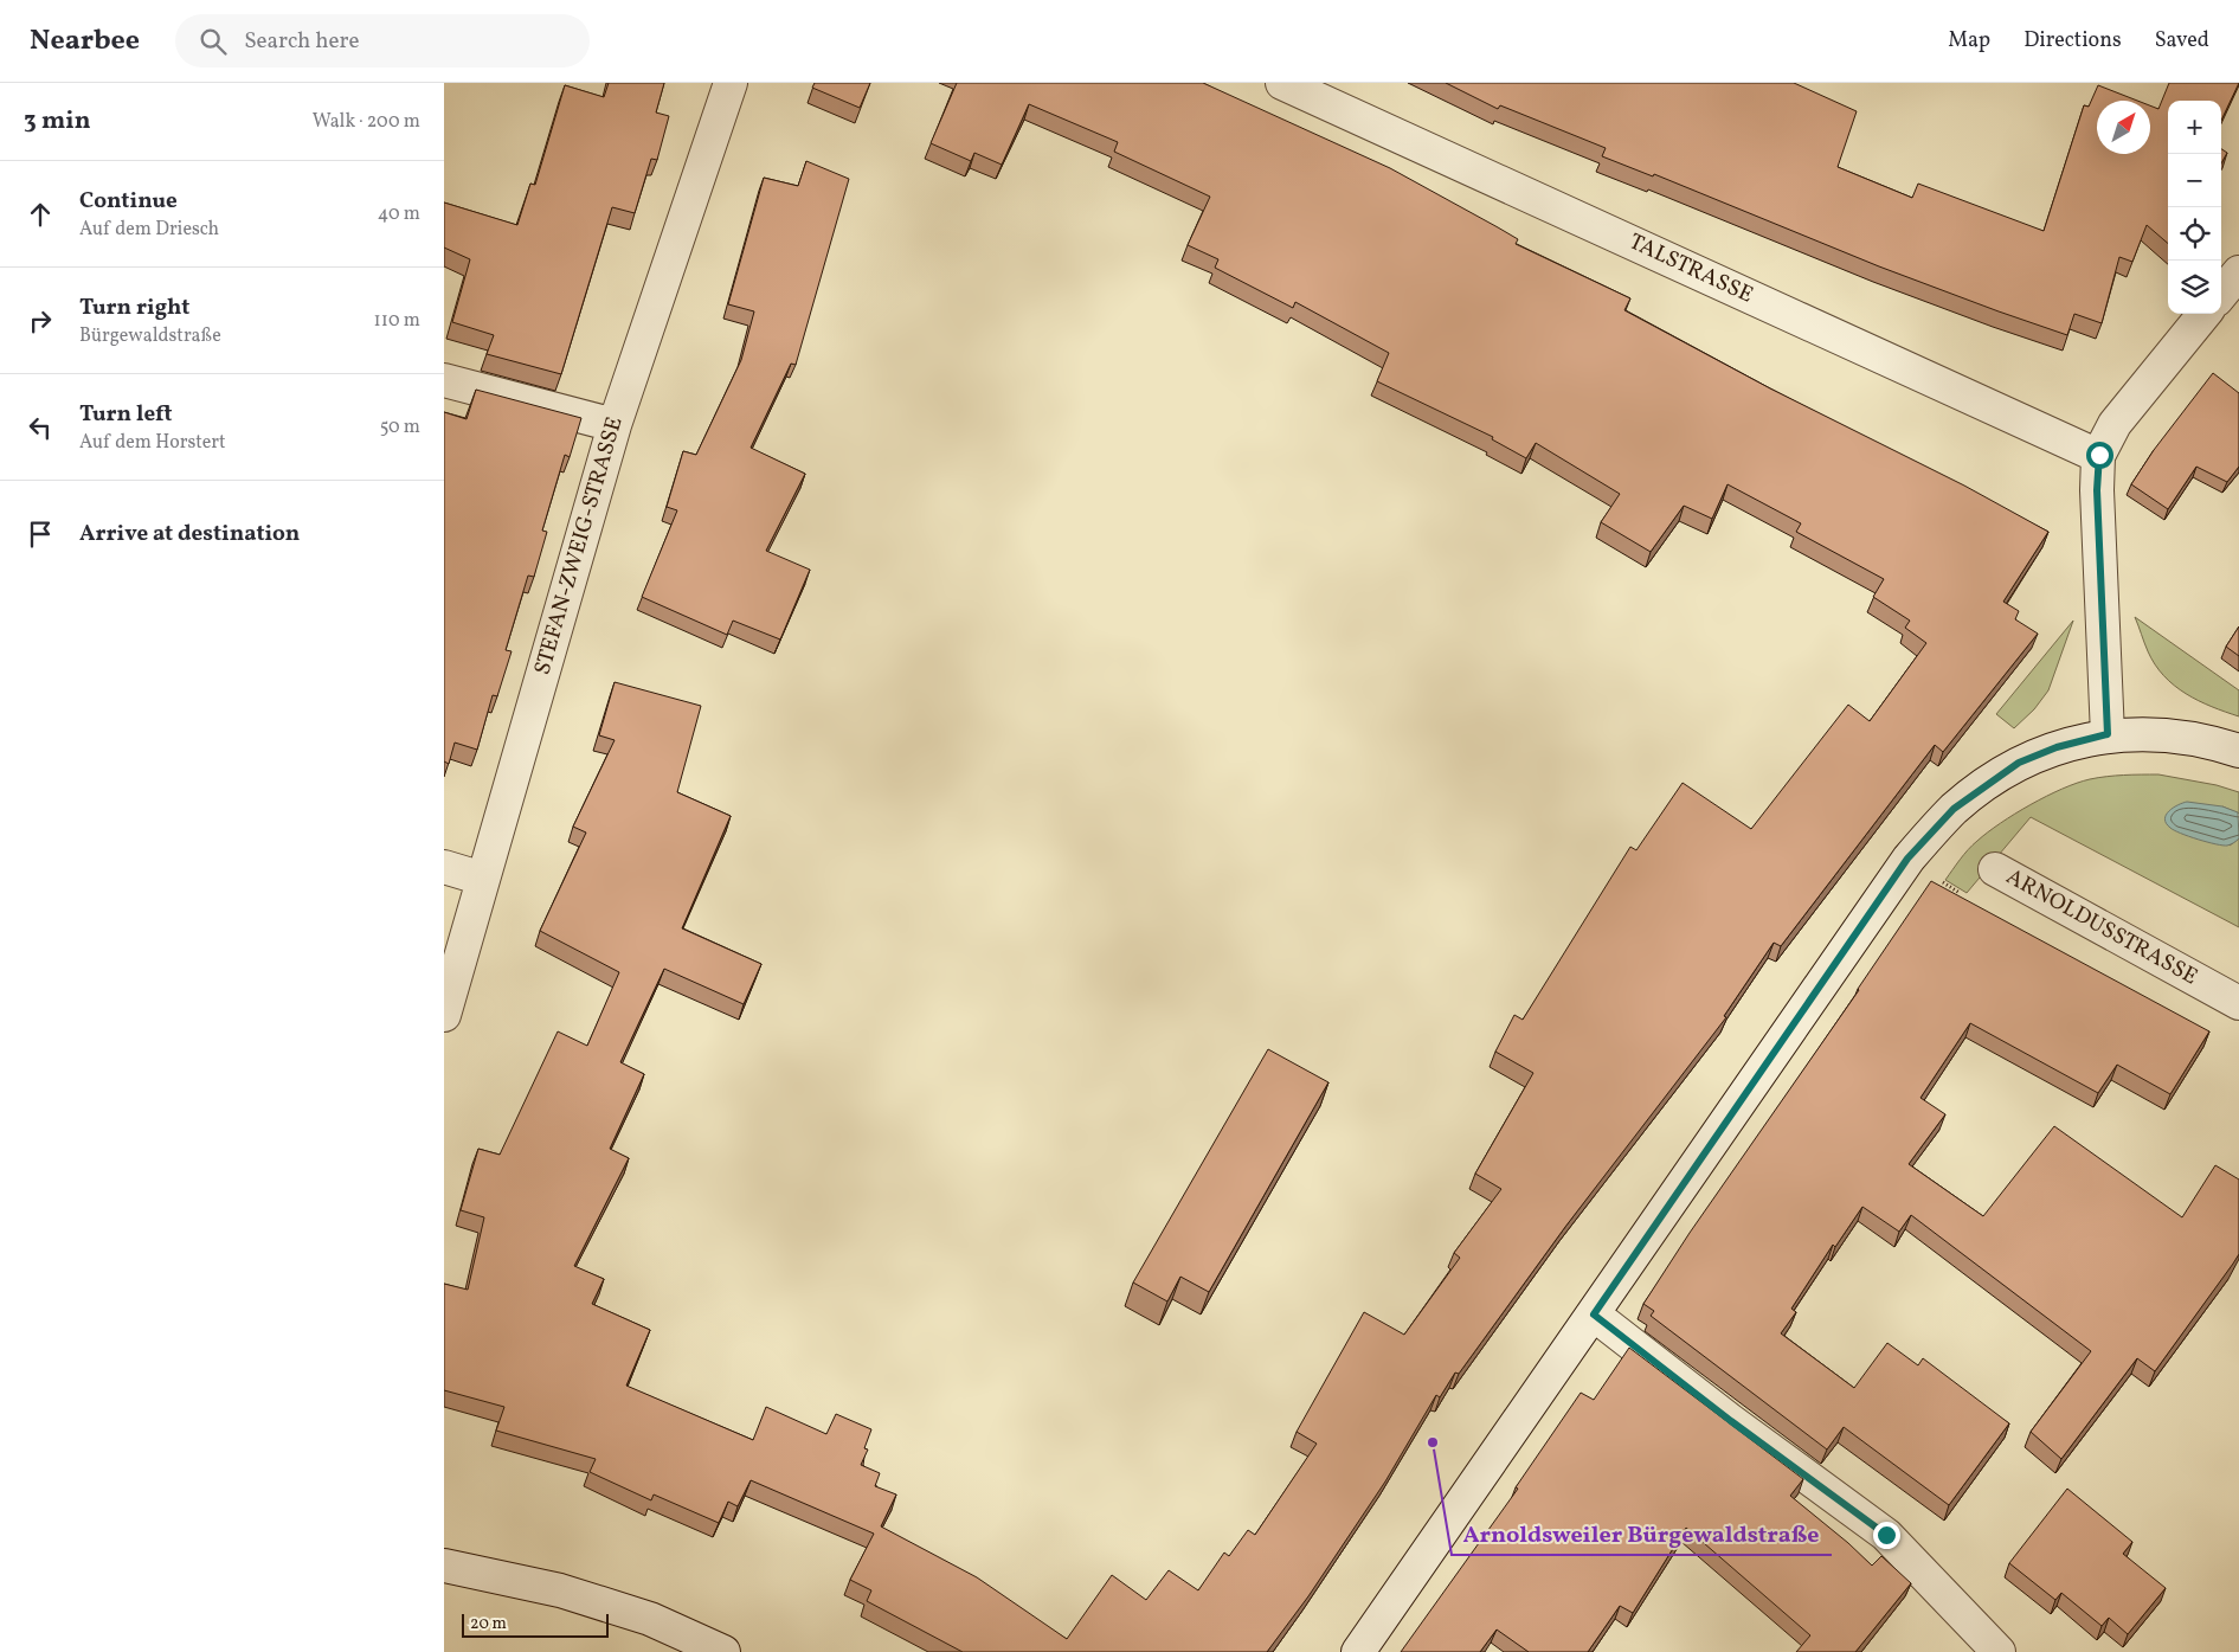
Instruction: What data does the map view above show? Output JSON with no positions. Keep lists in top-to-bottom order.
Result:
{
  "streets": {
    "street": ["TALSTRASSE", "STEFAN-ZWEIG-STRASSE", "ARNOLDUSSTRASSE"]
  },
  "places": ["Arnoldsweiler Bürgewaldstraße"],
  "scale_bar": "20 m",
  "north": "top right",
  "page": {
    "header": "Nearbee",
    "search": "Search here",
    "nav": ["Map", "Directions", "Saved"],
    "heading": ["3 min", "Walk · 200 m"],
    "map_buttons": ["+", "−"],
    "list": [
      ["Continue", "Auf dem Driesch", "40 m"],
      ["Turn right", "Bürgewaldstraße", "110 m"],
      ["Turn left", "Auf dem Horstert", "50 m"],
      "Arrive at destination"
    ],
    "scale": "20 m"
  }
}
